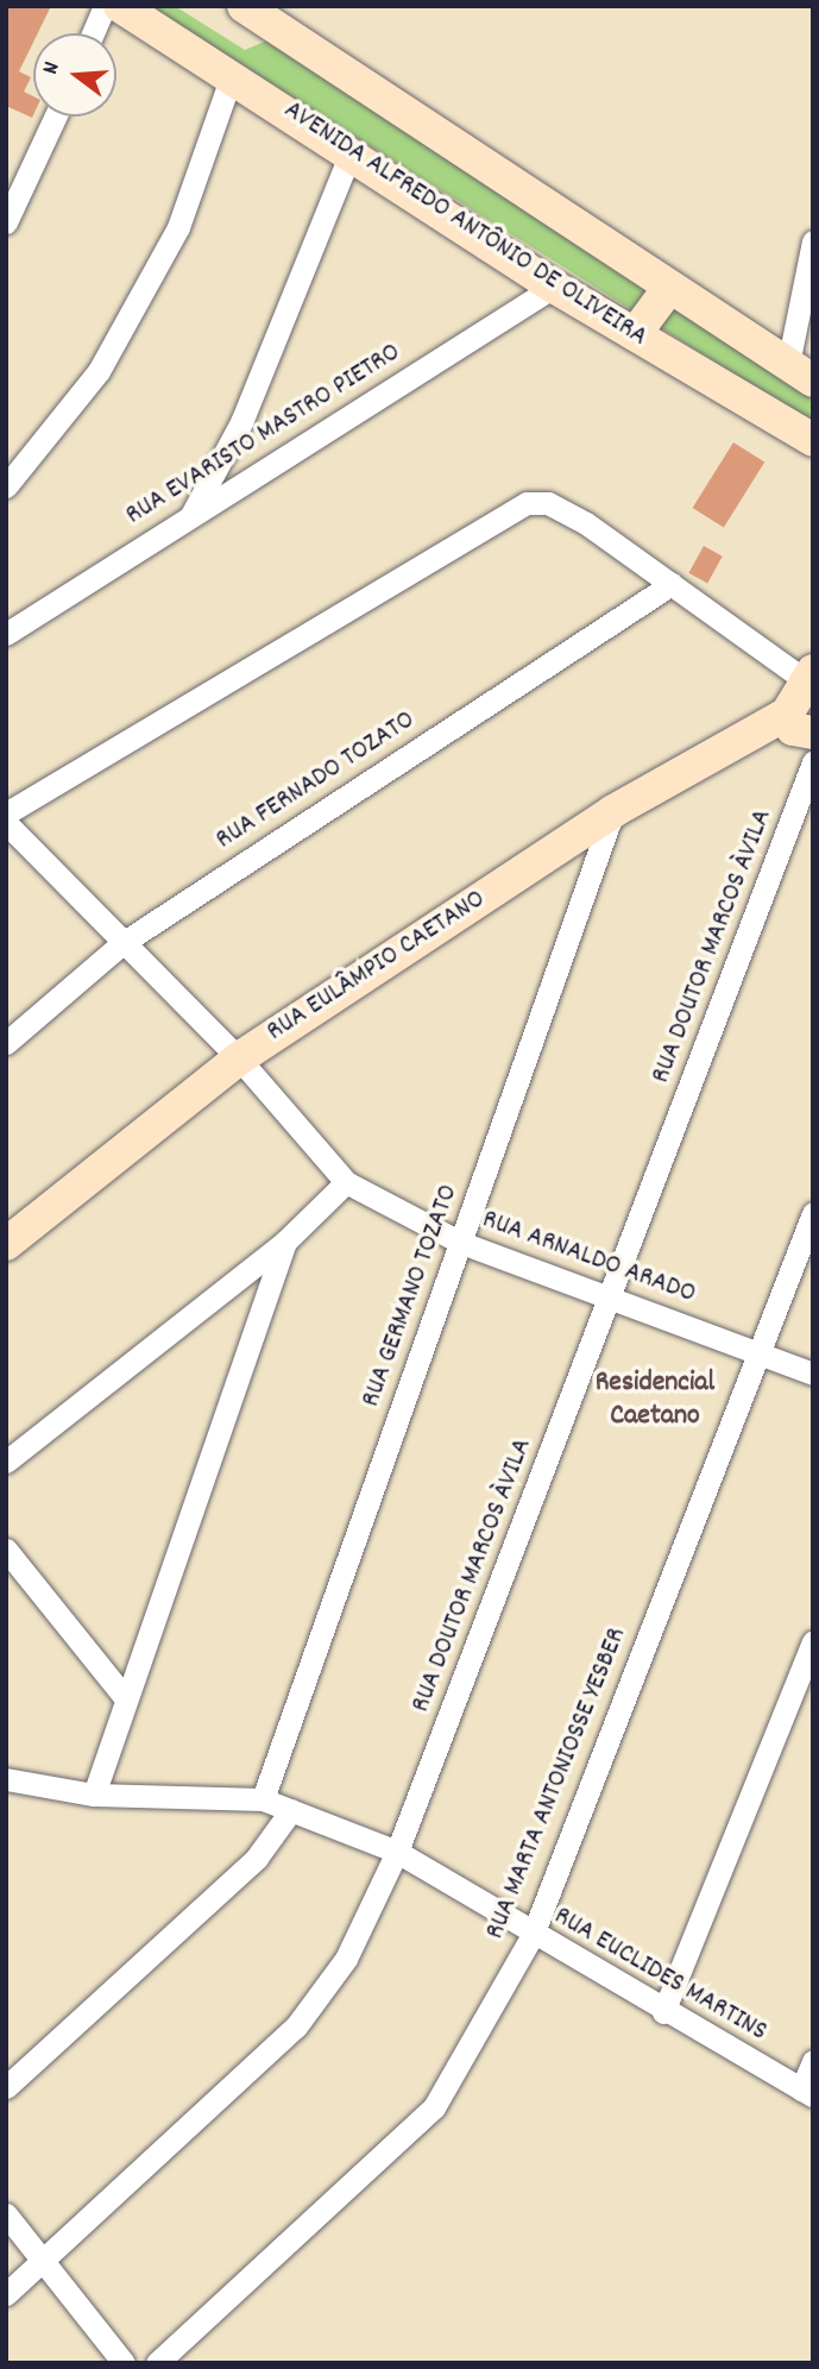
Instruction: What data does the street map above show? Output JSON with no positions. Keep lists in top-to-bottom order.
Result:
{
  "streets": {
    "main road": ["AVENIDA ALFREDO ANTÔNIO DE OLIVEIRA", "RUA EULÂMPIO CAETANO"],
    "street": [
      "RUA EVARISTO MASTRO PIETRO",
      "RUA FERNADO TOZATO",
      "RUA DOUTOR MARCOS ÀVILA",
      "RUA ARNALDO ARADO",
      "RUA GERMANO TOZATO",
      "RUA MARTA ANTONIOSSE YESBER",
      "RUA EUCLIDES MARTINS"
    ]
  },
  "crossings": [
    ["AVENIDA ALFREDO ANTÔNIO DE OLIVEIRA", "RUA EVARISTO MASTRO PIETRO"],
    ["RUA FERNADO TOZATO", "RUA ARNALDO ARADO"],
    ["RUA DOUTOR MARCOS ÀVILA", "RUA ARNALDO ARADO"],
    ["RUA DOUTOR MARCOS ÀVILA", "RUA EUCLIDES MARTINS"],
    ["RUA EULÂMPIO CAETANO", "RUA ARNALDO ARADO"],
    ["RUA EULÂMPIO CAETANO", "RUA GERMANO TOZATO"],
    ["RUA ARNALDO ARADO", "RUA GERMANO TOZATO"],
    ["RUA ARNALDO ARADO", "RUA MARTA ANTONIOSSE YESBER"],
    ["RUA GERMANO TOZATO", "RUA EUCLIDES MARTINS"],
    ["RUA MARTA ANTONIOSSE YESBER", "RUA EUCLIDES MARTINS"]
  ],
  "districts": ["Residencial Caetano"],
  "north": "left"
}
